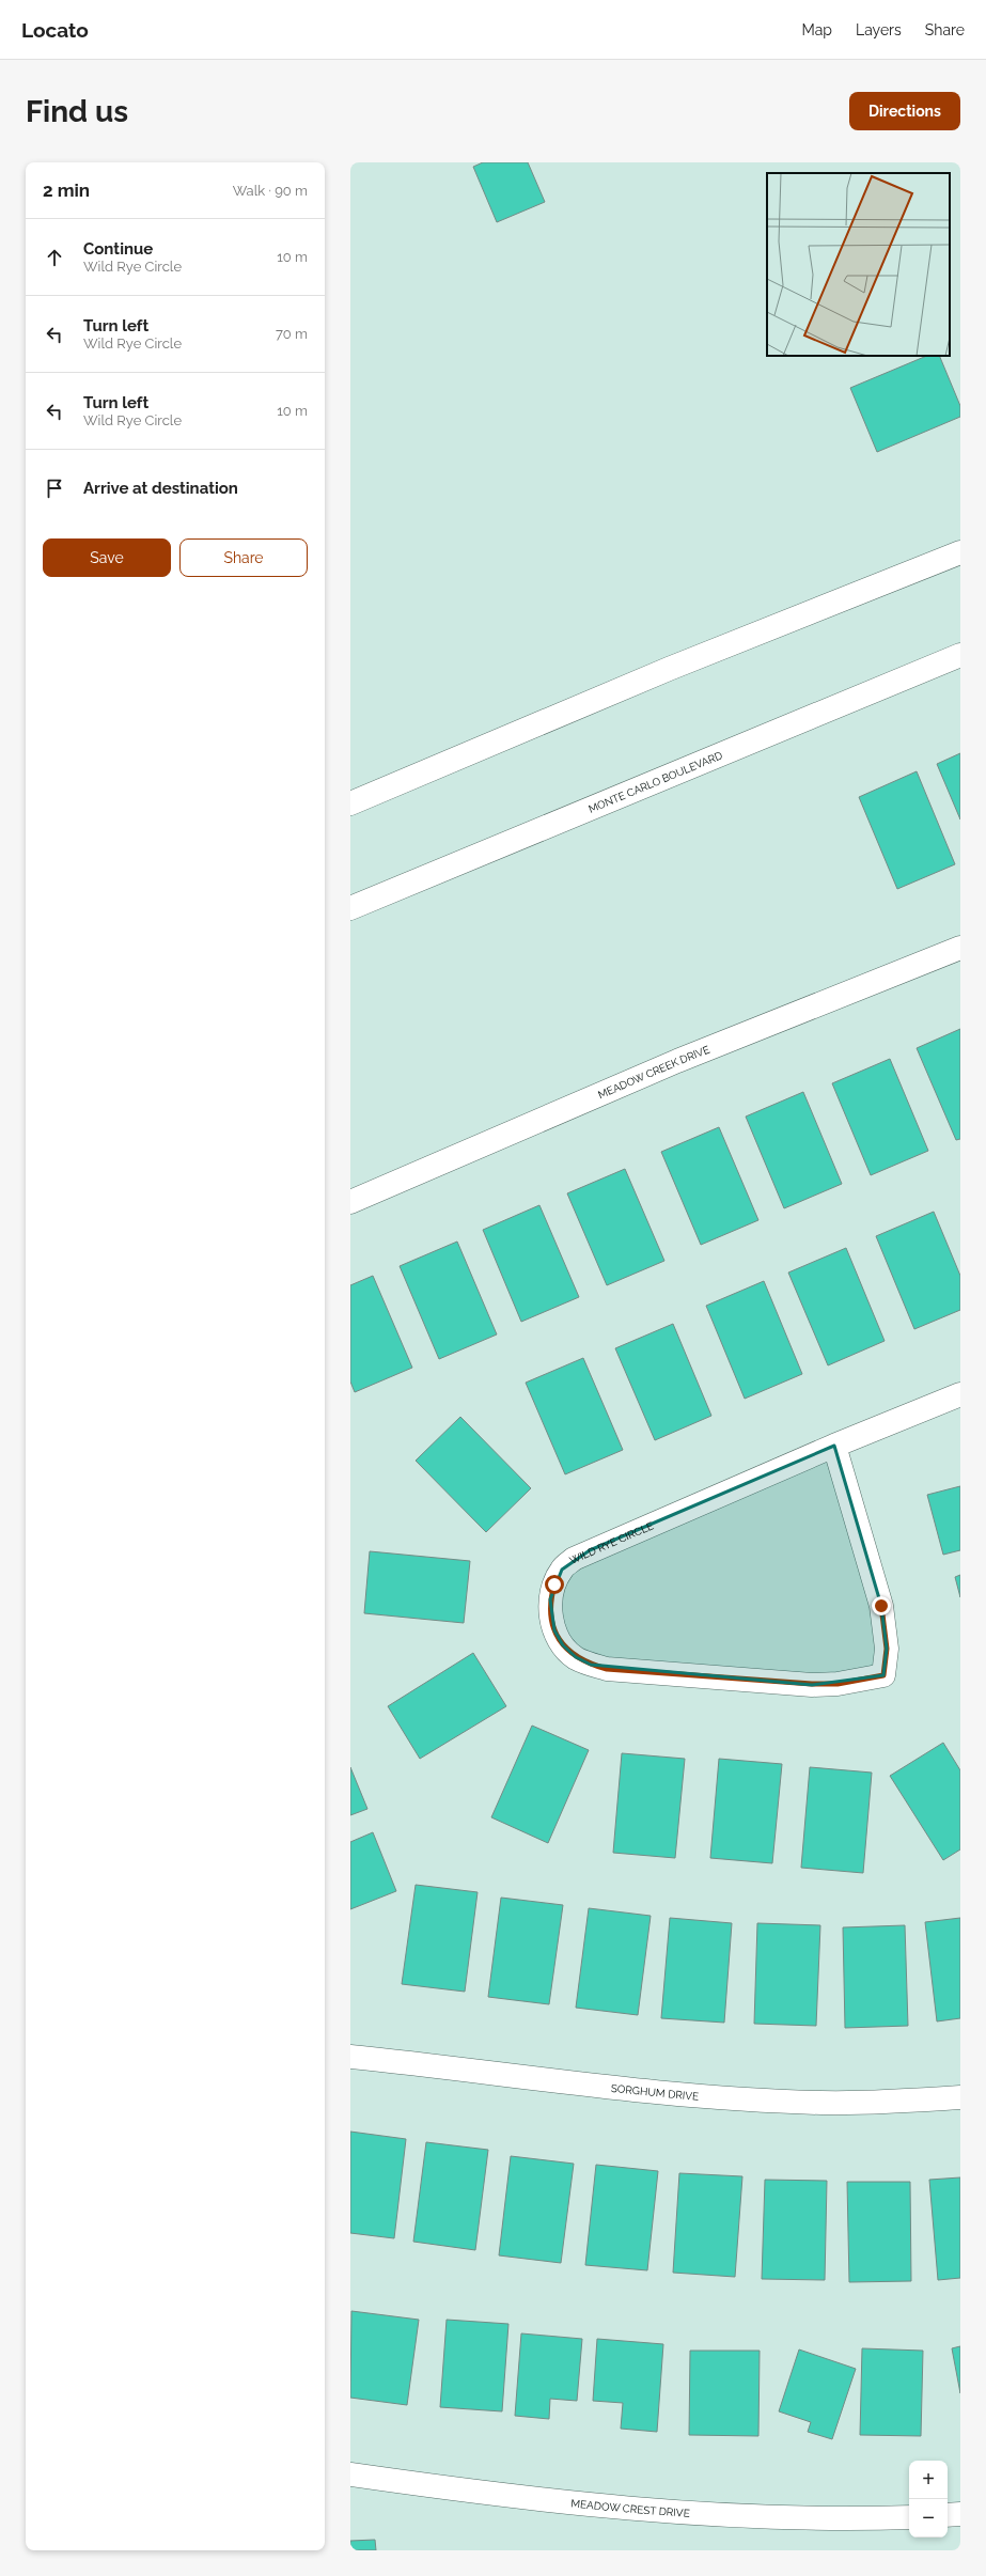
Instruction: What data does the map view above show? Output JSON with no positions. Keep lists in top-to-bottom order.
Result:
{
  "streets": {
    "street": [
      "MONTE CARLO BOULEVARD",
      "MEADOW CREEK DRIVE",
      "WILD RYE CIRCLE",
      "SORGHUM DRIVE",
      "MEADOW CREST DRIVE"
    ]
  },
  "page": {
    "header": "Locato",
    "nav": ["Map", "Layers", "Share"],
    "buttons": [
      "Directions",
      ["Save", "Share"]
    ],
    "title": "Find us",
    "heading": ["2 min", "Walk · 90 m"],
    "list": [
      ["Continue", "Wild Rye Circle", "10 m"],
      ["Turn left", "Wild Rye Circle", "70 m"],
      ["Turn left", "Wild Rye Circle", "10 m"],
      "Arrive at destination"
    ],
    "map_buttons": ["+", "−"]
  }
}
